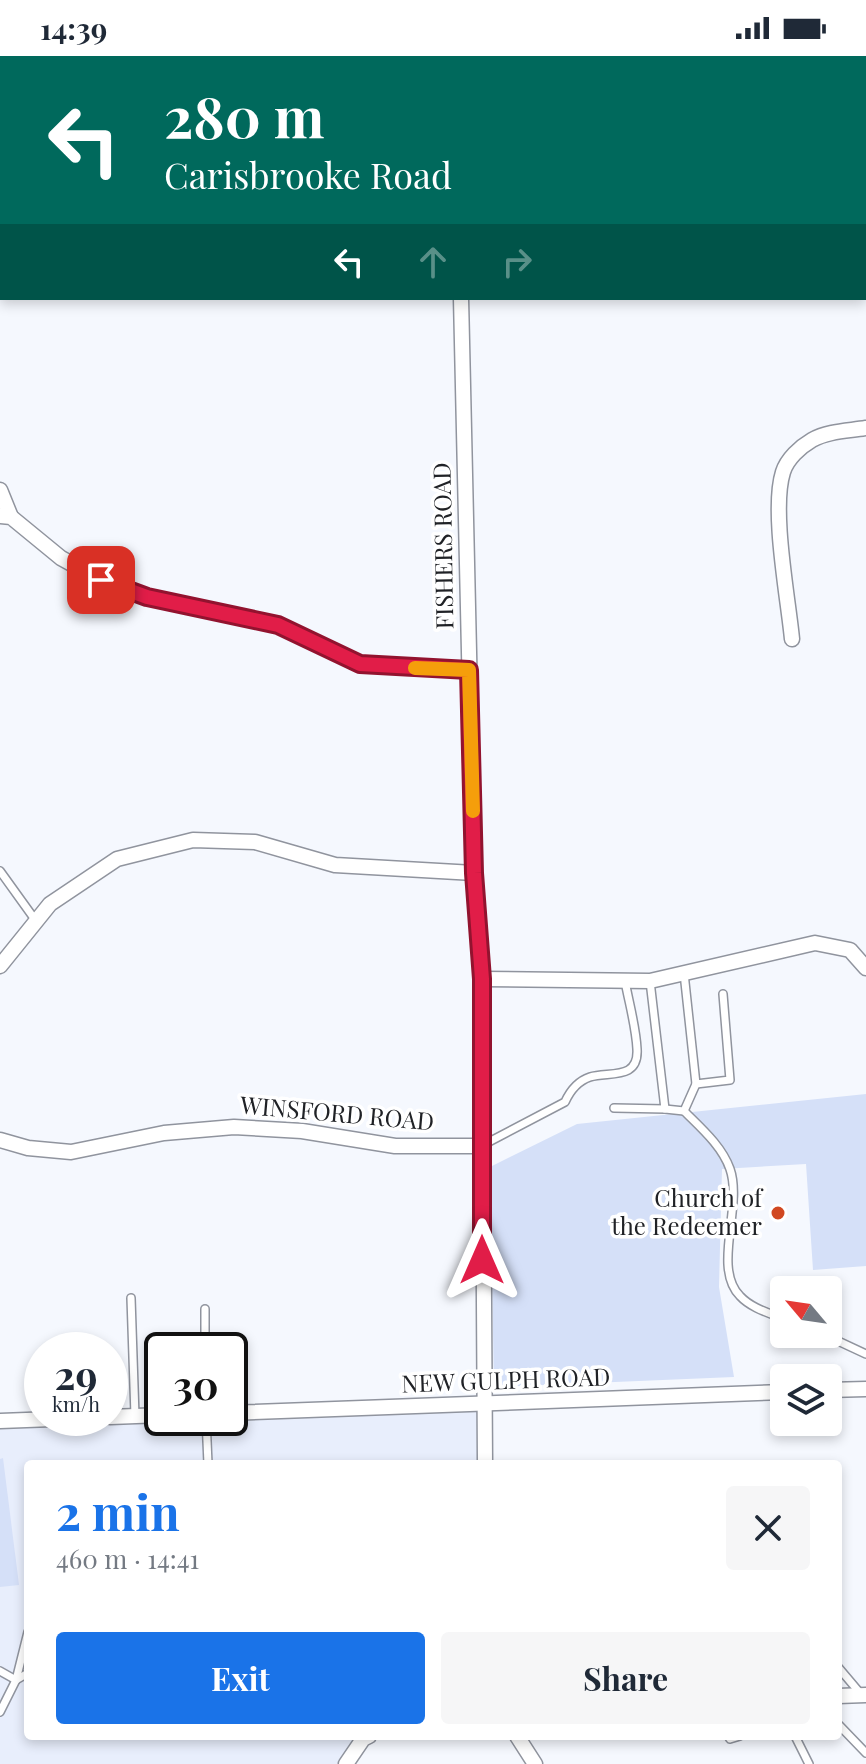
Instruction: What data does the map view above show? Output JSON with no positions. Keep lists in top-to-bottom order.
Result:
{
  "streets": {
    "street": ["FISHERS ROAD", "WINSFORD ROAD", "NEW GULPH ROAD"]
  },
  "crossings": [
    ["FISHERS ROAD", "WINSFORD ROAD"],
    ["FISHERS ROAD", "NEW GULPH ROAD"]
  ],
  "places": ["Church of the Redeemer"],
  "north": "top left",
  "page": {
    "status": "14:39",
    "turn": ["280 m", "Carisbrooke Road"],
    "speed": "29 km/h",
    "limit": "30",
    "heading": ["2 min", "460 m · 14:41"],
    "buttons": ["Exit", "Share"]
  }
}
